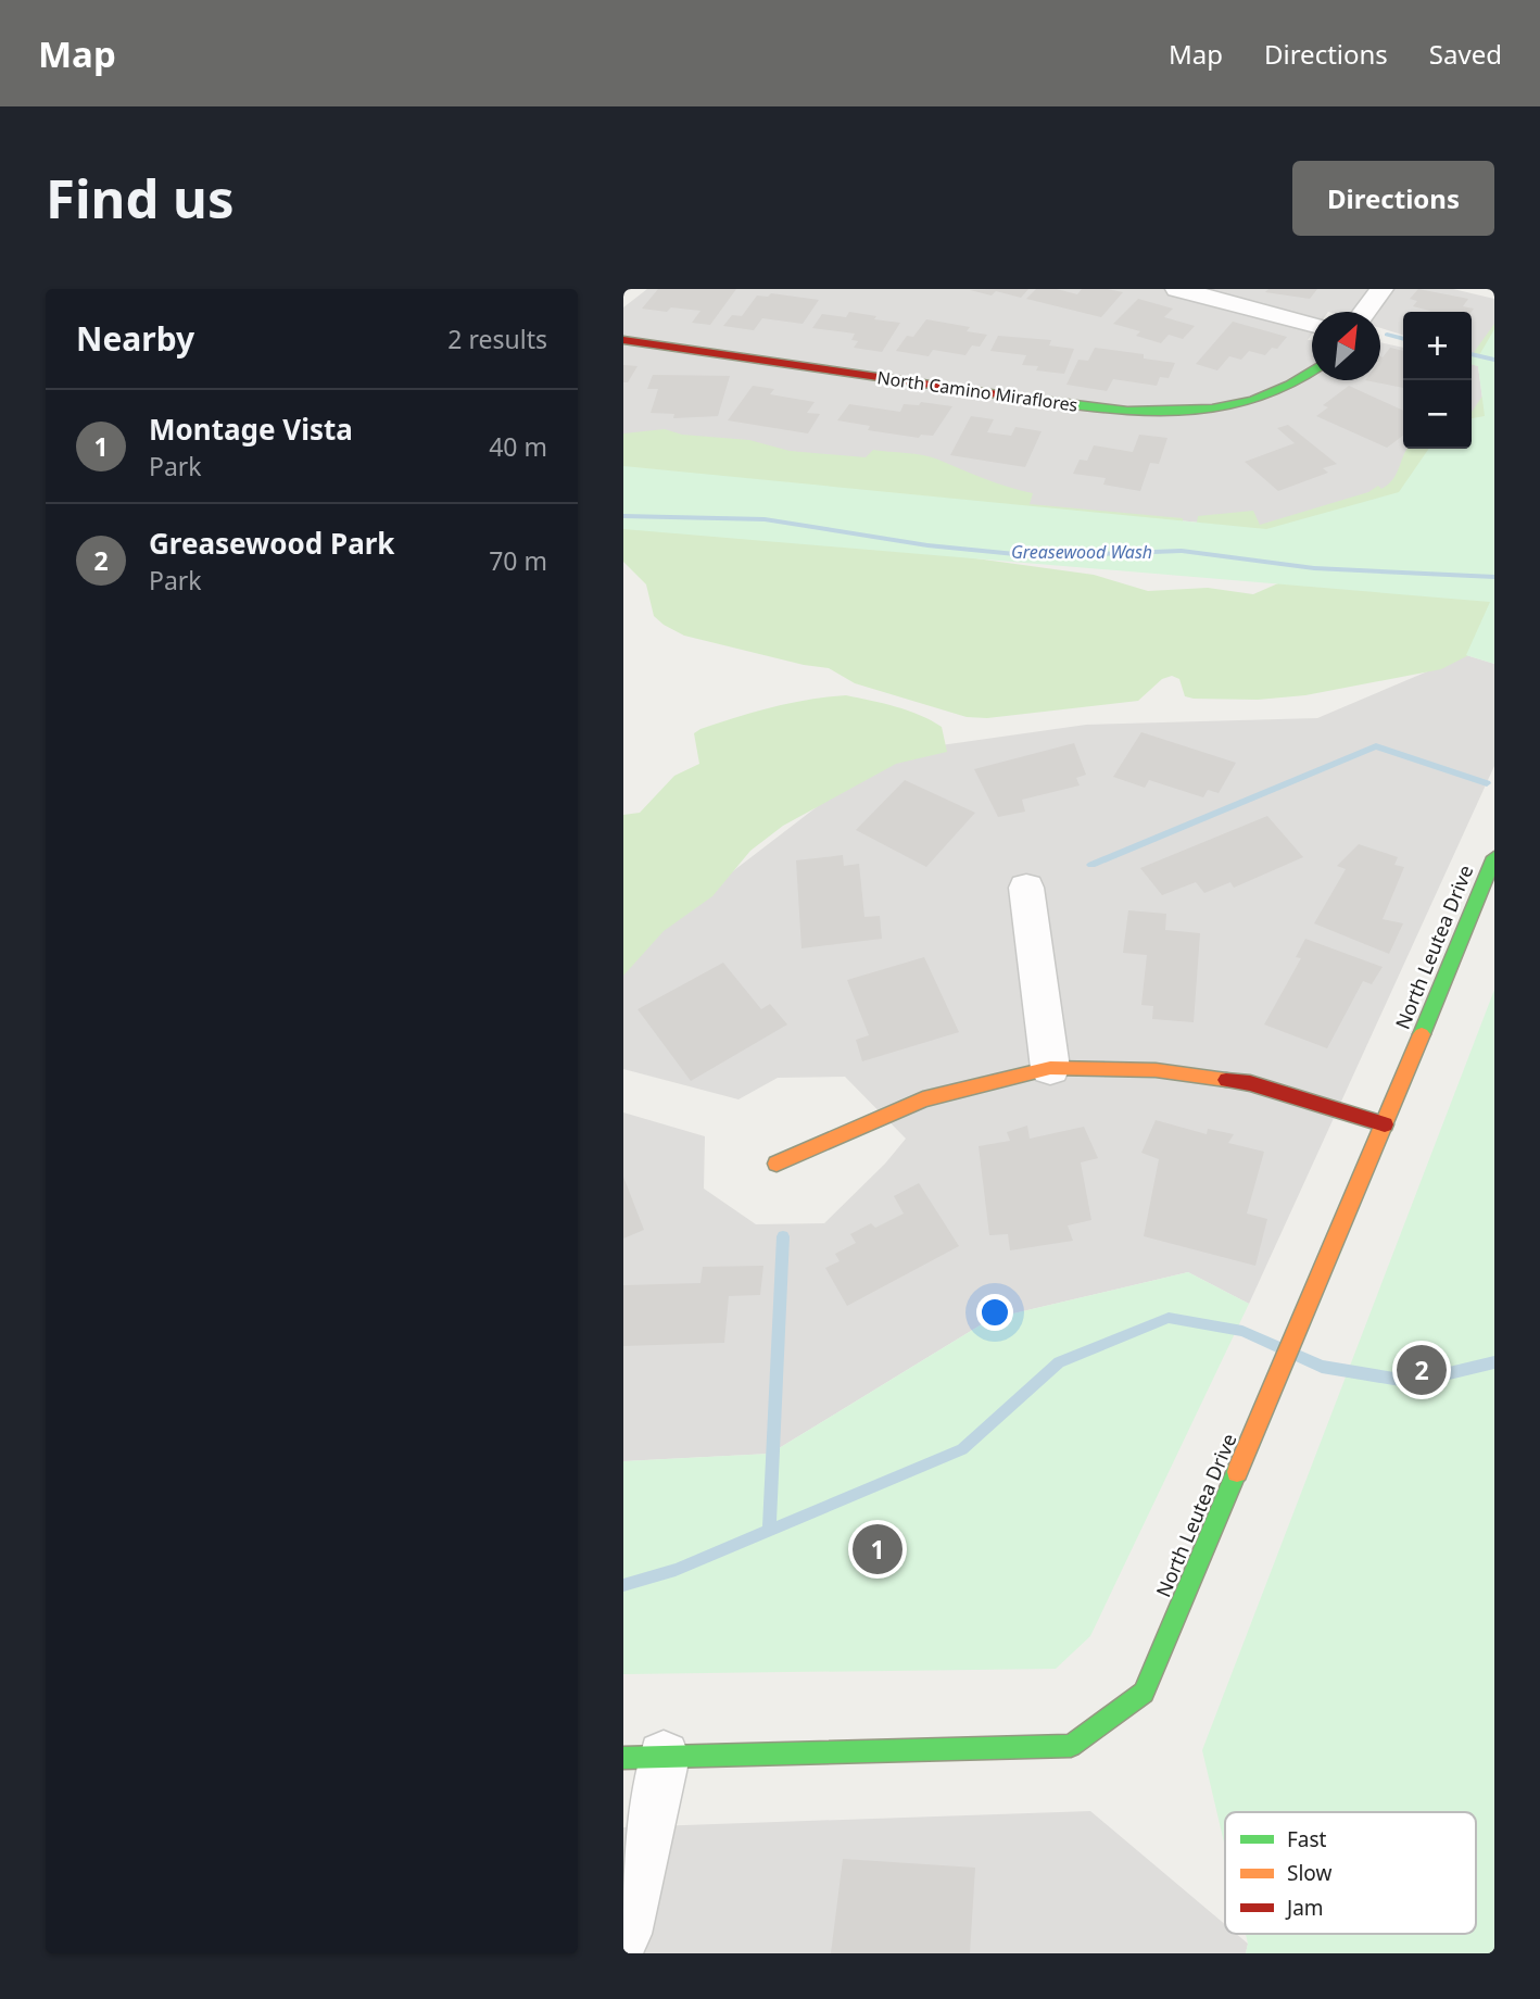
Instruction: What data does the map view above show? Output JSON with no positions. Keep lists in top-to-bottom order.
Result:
{
  "streets": {
    "street": ["North Camino Miraflores", "North Leutea Drive"]
  },
  "water": ["Greasewood Wash"],
  "legend": ["Fast", "Slow", "Jam"],
  "north": "top right",
  "page": {
    "header": "Map",
    "nav": ["Map", "Directions", "Saved"],
    "buttons": "Directions",
    "title": "Find us",
    "heading": ["Nearby", "2 results"],
    "map_buttons": ["+", "−"],
    "list": [
      {
        "mark": "1",
        "name": "Montage Vista",
        "note": "Park",
        "value": "40 m"
      },
      {
        "mark": "2",
        "name": "Greasewood Park",
        "note": "Park",
        "value": "70 m"
      }
    ],
    "pins": ["2", "1"]
  }
}
